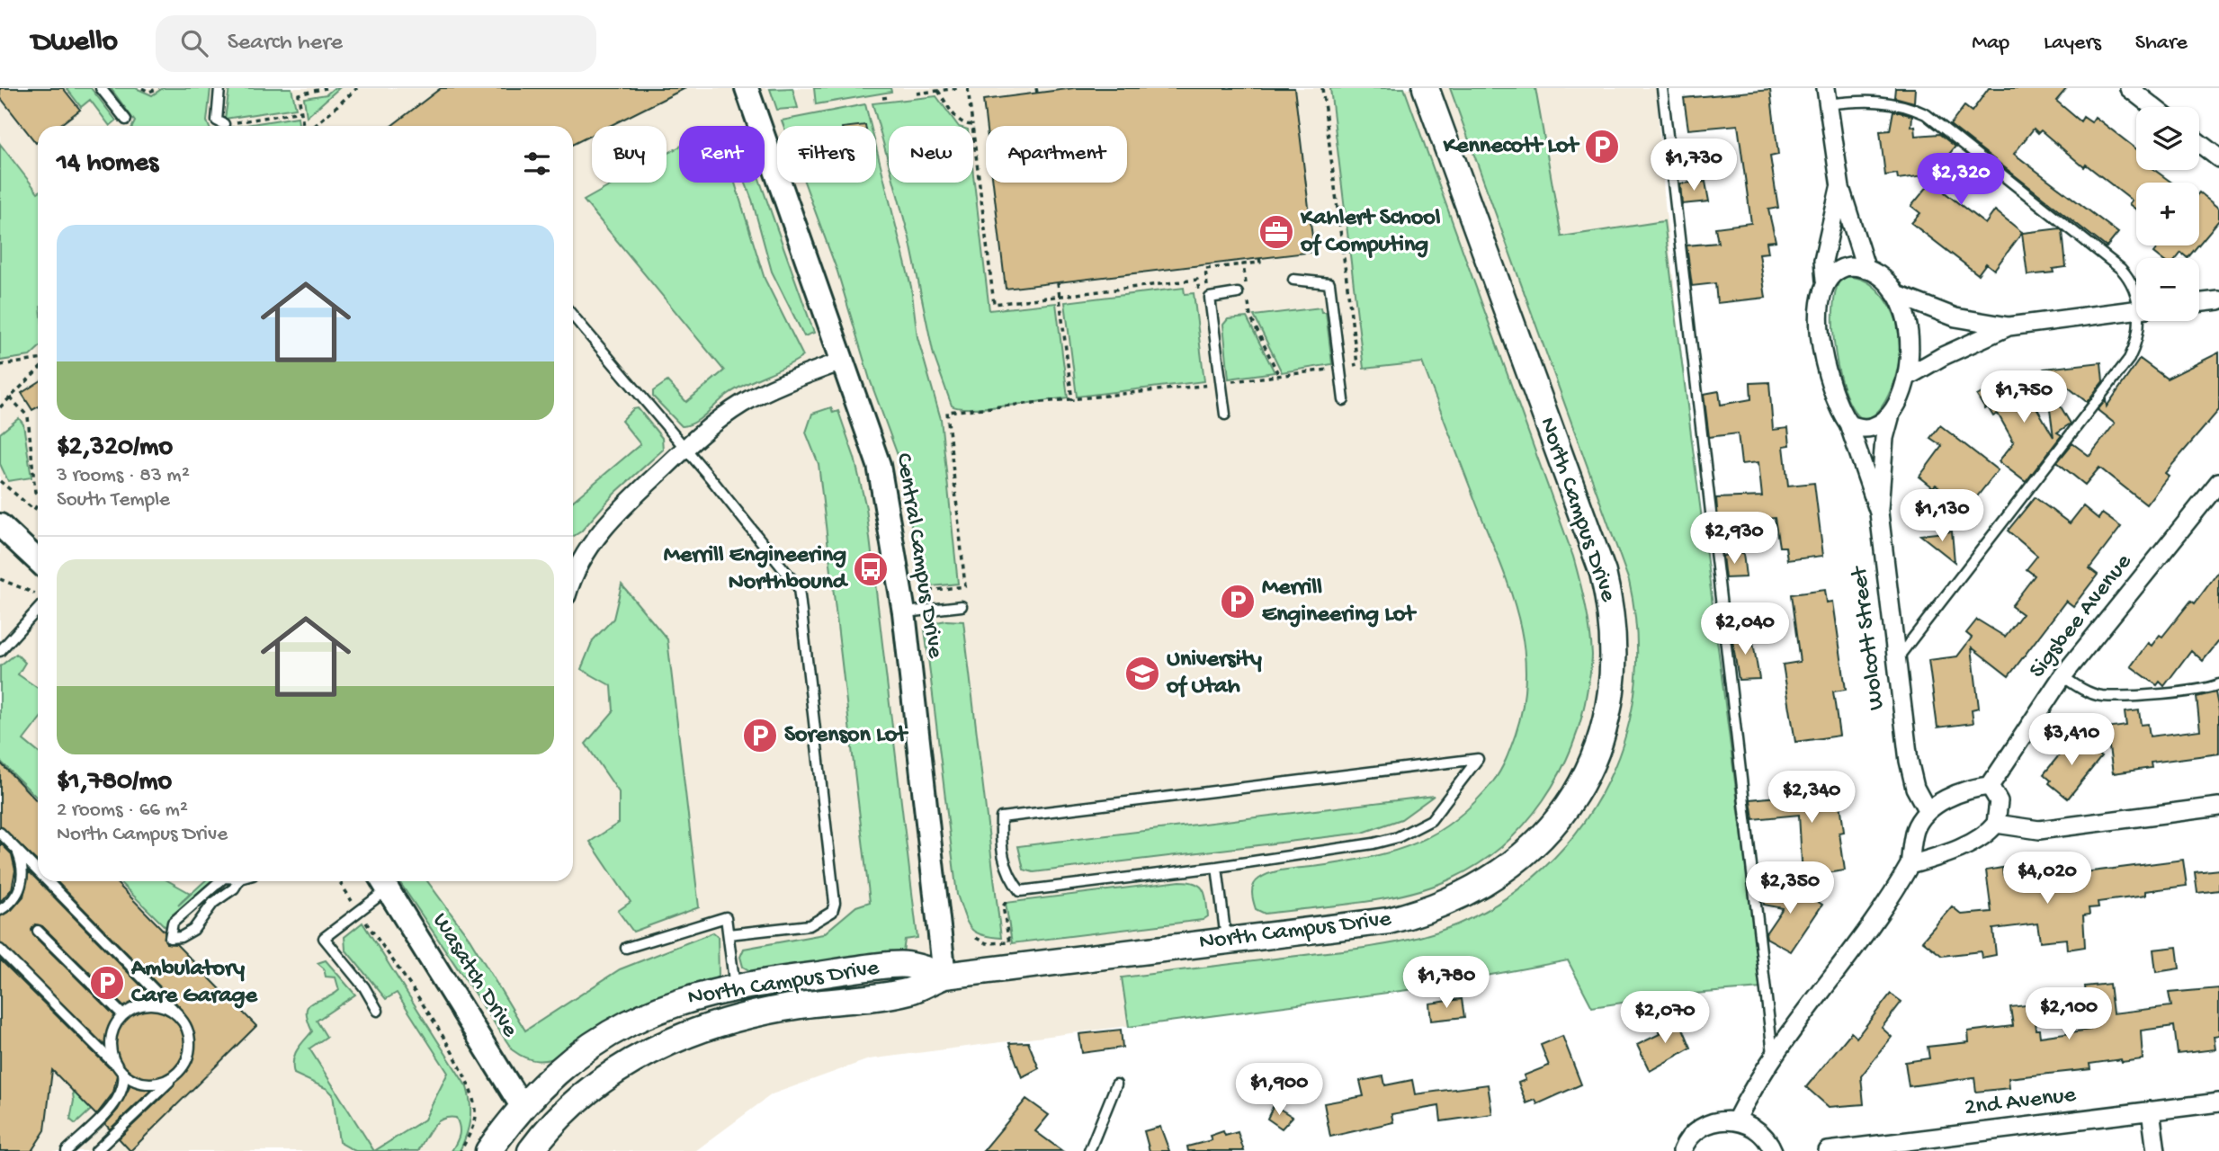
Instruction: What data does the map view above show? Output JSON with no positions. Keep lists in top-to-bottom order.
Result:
{
  "streets": {
    "main road": ["North Campus Drive"],
    "street": [
      "Central Campus Drive",
      "Sigsbee Avenue",
      "Wolcott Street",
      "Wasatch Drive",
      "2nd Avenue"
    ]
  },
  "crossings": [
    ["North Campus Drive", "Central Campus Drive"],
    ["North Campus Drive", "Wasatch Drive"]
  ],
  "places": {
    "parking": [
      "Kennecott Lot",
      "Merrill Engineering Lot",
      "Sorenson Lot",
      "Ambulatory Care Garage"
    ],
    "office": ["Kahlert School of Computing"],
    "bus stop": ["Merrill Engineering Northbound"],
    "school or university": ["University of Utah"]
  },
  "page": {
    "header": "Dwello",
    "search": "Search here",
    "nav": ["Map", "Layers", "Share"],
    "map_buttons": ["+", "−"],
    "chip": [
      "Buy",
      "Rent",
      "Filters",
      "New",
      "Apartment"
    ],
    "heading": "14 homes",
    "price": [
      "$1,730",
      "$2,320",
      "$1,750",
      "$1,130",
      "$2,930",
      "$2,040",
      "$3,410",
      "$2,340",
      "$4,020",
      "$2,350",
      "$1,780",
      "$2,100",
      "$2,070",
      "$1,900"
    ],
    "list": [
      {
        "name": "$2,320/mo",
        "note": "3 rooms · 83 m² · South Temple"
      },
      {
        "name": "$1,780/mo",
        "note": "2 rooms · 66 m² · North Campus Drive"
      }
    ]
  }
}
